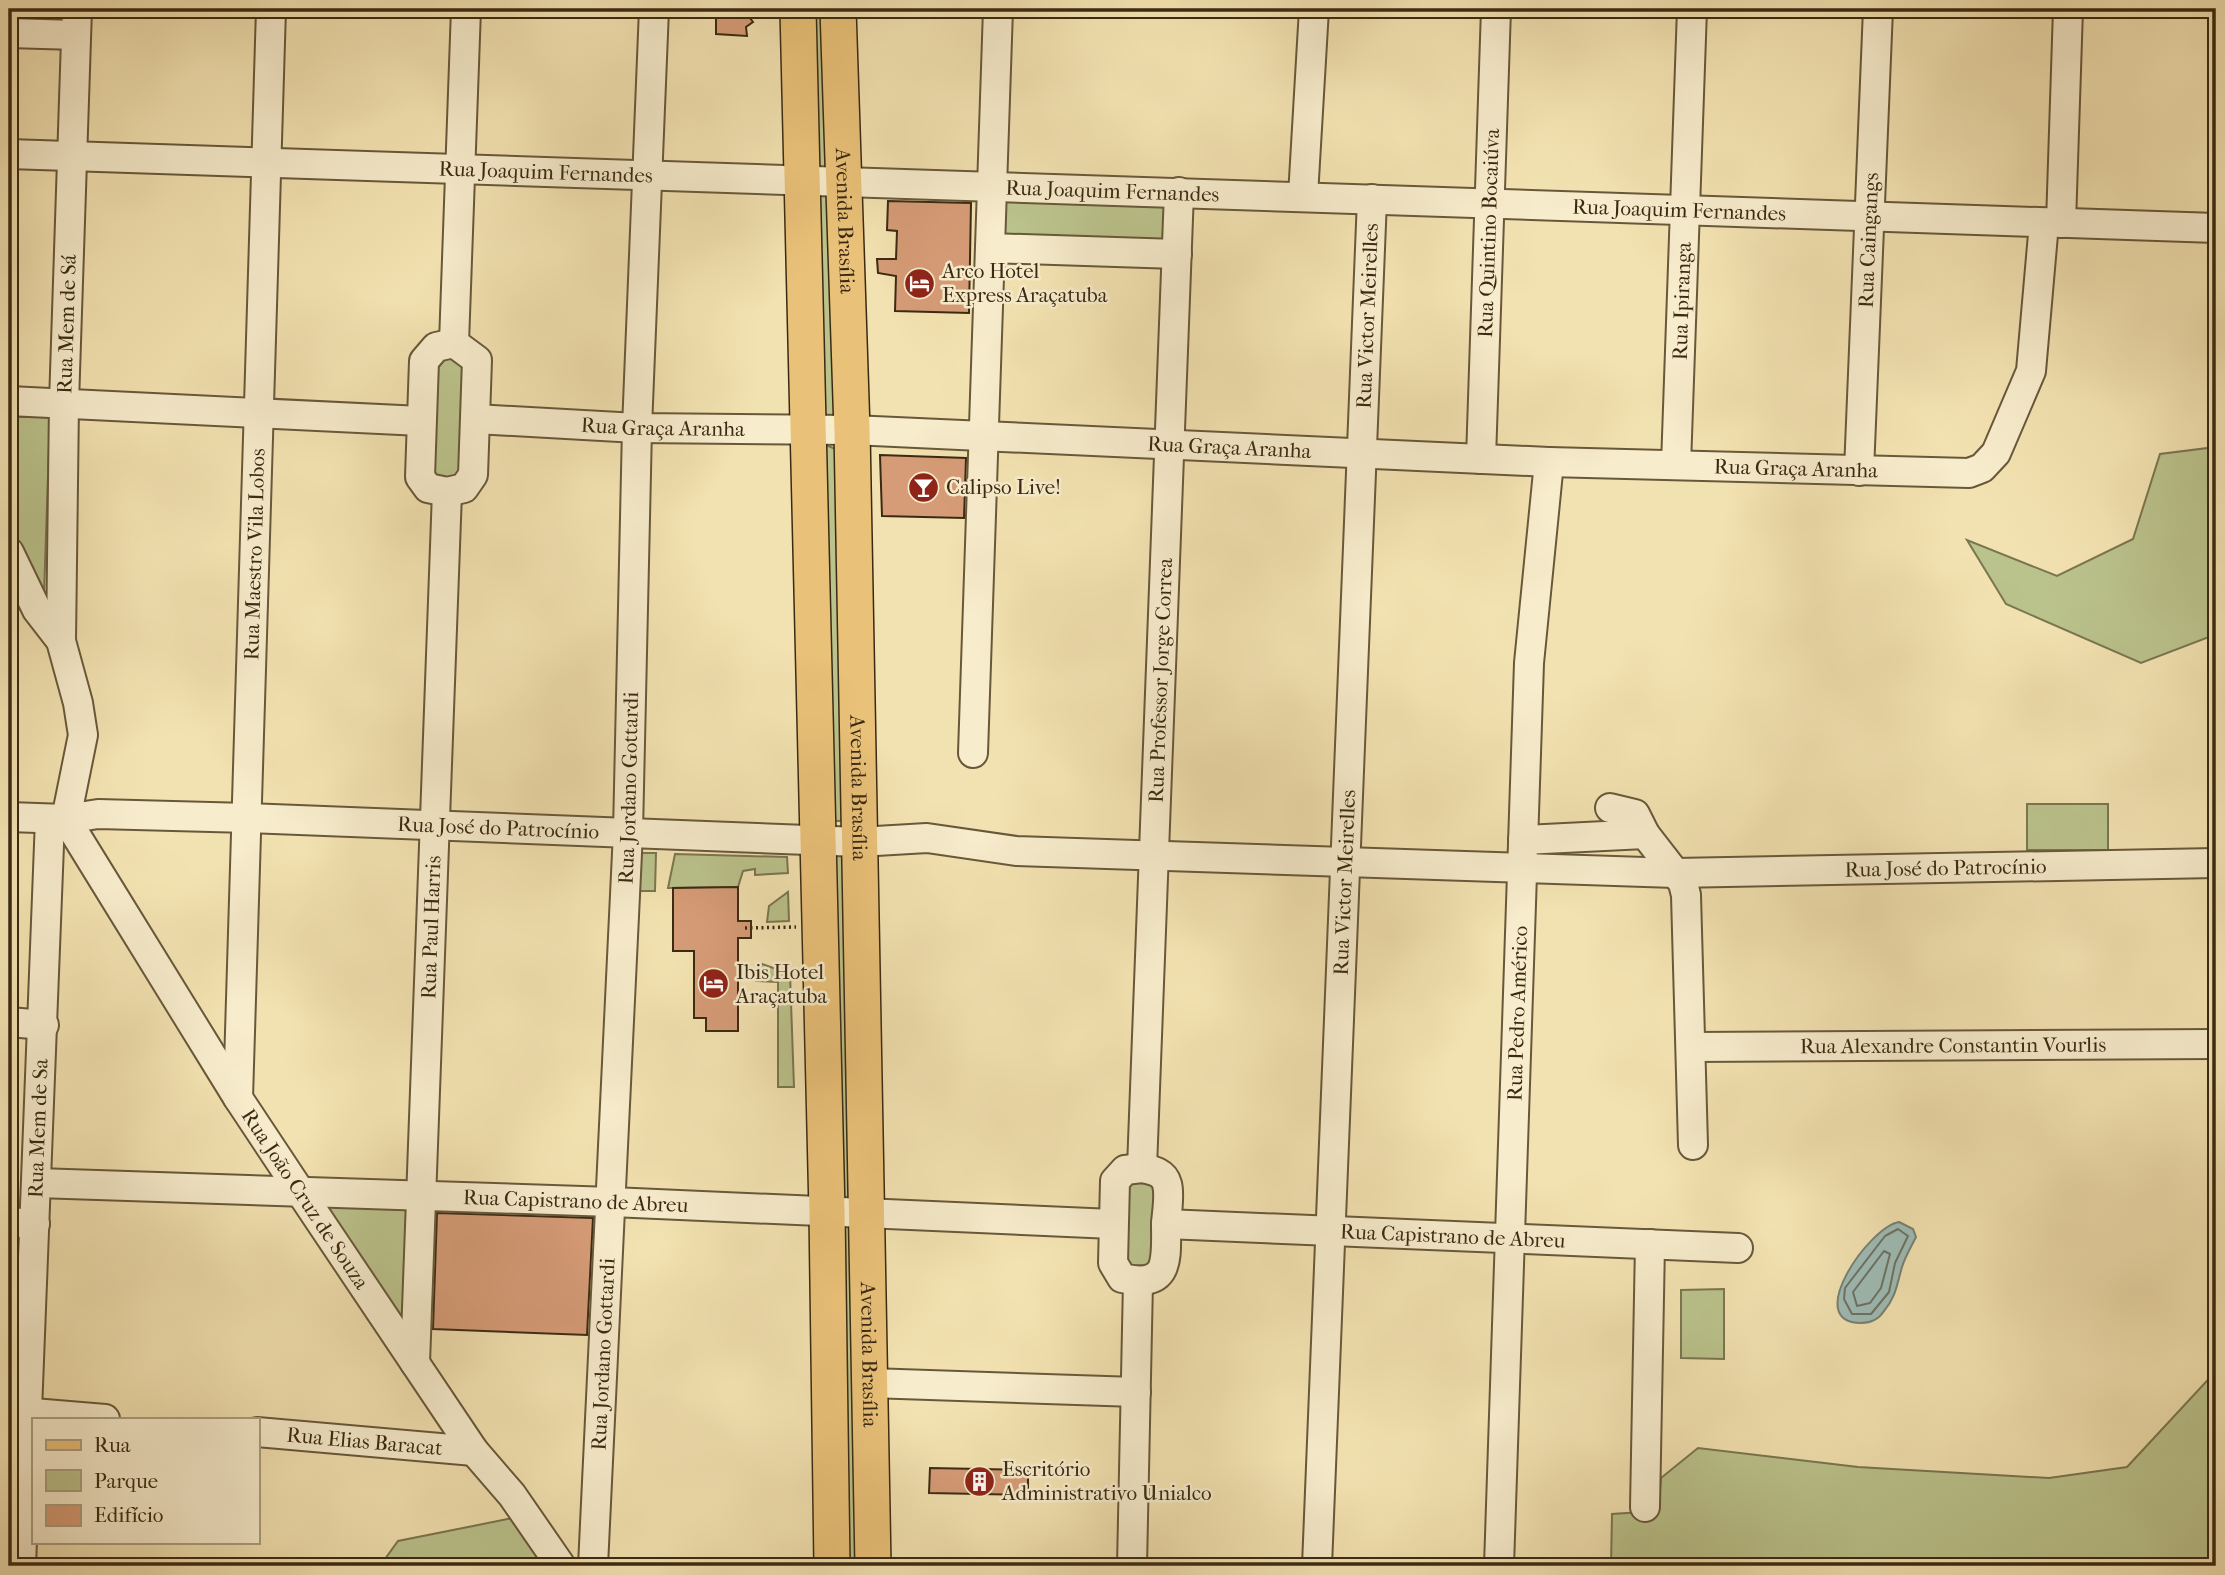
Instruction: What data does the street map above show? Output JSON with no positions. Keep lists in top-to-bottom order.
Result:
{
  "streets": {
    "main road": ["Avenida Brasília"],
    "street": [
      "Rua Joaquim Fernandes",
      "Rua Quintino Bocaiúva",
      "Rua Caingangs",
      "Rua Ipiranga",
      "Rua Victor Meirelles",
      "Rua Mem de Sá",
      "Rua Graça Aranha",
      "Rua Maestro Vila Lobos",
      "Rua Professor Jorge Correa",
      "Rua Jordano Gottardi",
      "Rua José do Patrocínio",
      "Rua Paul Harris",
      "Rua Pedro Américo",
      "Rua Alexandre Constantin Vourlis",
      "Rua Mem de Sa",
      "Rua João Cruz de Souza",
      "Rua Capistrano de Abreu",
      "Rua Elias Baracat"
    ]
  },
  "crossings": [
    ["Rua Joaquim Fernandes", "Avenida Brasília"],
    ["Rua Joaquim Fernandes", "Rua Quintino Bocaiúva"],
    ["Rua Joaquim Fernandes", "Rua Caingangs"],
    ["Rua Joaquim Fernandes", "Rua Ipiranga"],
    ["Rua Joaquim Fernandes", "Rua Victor Meirelles"],
    ["Rua Joaquim Fernandes", "Rua Mem de Sá"],
    ["Rua Joaquim Fernandes", "Rua Graça Aranha"],
    ["Rua Joaquim Fernandes", "Rua Maestro Vila Lobos"],
    ["Rua Joaquim Fernandes", "Rua Professor Jorge Correa"],
    ["Rua Joaquim Fernandes", "Rua Jordano Gottardi"],
    ["Avenida Brasília", "Rua Graça Aranha"],
    ["Avenida Brasília", "Rua José do Patrocínio"],
    ["Avenida Brasília", "Rua Capistrano de Abreu"],
    ["Rua Quintino Bocaiúva", "Rua Graça Aranha"],
    ["Rua Caingangs", "Rua Graça Aranha"],
    ["Rua Ipiranga", "Rua Graça Aranha"],
    ["Rua Victor Meirelles", "Rua Graça Aranha"],
    ["Rua Victor Meirelles", "Rua José do Patrocínio"],
    ["Rua Victor Meirelles", "Rua Capistrano de Abreu"],
    ["Rua Mem de Sá", "Rua Mem de Sa"],
    ["Rua Graça Aranha", "Rua Professor Jorge Correa"],
    ["Rua Graça Aranha", "Rua Jordano Gottardi"],
    ["Rua Graça Aranha", "Rua Pedro Américo"],
    ["Rua Maestro Vila Lobos", "Rua José do Patrocínio"],
    ["Rua Maestro Vila Lobos", "Rua João Cruz de Souza"],
    ["Rua Professor Jorge Correa", "Rua José do Patrocínio"],
    ["Rua Jordano Gottardi", "Rua José do Patrocínio"],
    ["Rua Jordano Gottardi", "Rua Capistrano de Abreu"],
    ["Rua José do Patrocínio", "Rua Paul Harris"],
    ["Rua José do Patrocínio", "Rua Pedro Américo"],
    ["Rua José do Patrocínio", "Rua Mem de Sa"],
    ["Rua José do Patrocínio", "Rua João Cruz de Souza"],
    ["Rua Paul Harris", "Rua João Cruz de Souza"],
    ["Rua Paul Harris", "Rua Capistrano de Abreu"],
    ["Rua Pedro Américo", "Rua Capistrano de Abreu"],
    ["Rua Mem de Sa", "Rua João Cruz de Souza"],
    ["Rua Mem de Sa", "Rua Capistrano de Abreu"],
    ["Rua João Cruz de Souza", "Rua Capistrano de Abreu"],
    ["Rua João Cruz de Souza", "Rua Elias Baracat"]
  ],
  "places": {
    "hotel": ["Arco Hotel Express Araçatuba", "Ibis Hotel Araçatuba"],
    "bar": ["Calipso Live!"],
    "building": ["Escritório Administrativo Unialco"]
  },
  "legend": ["Rua", "Parque", "Edifício"]
}
